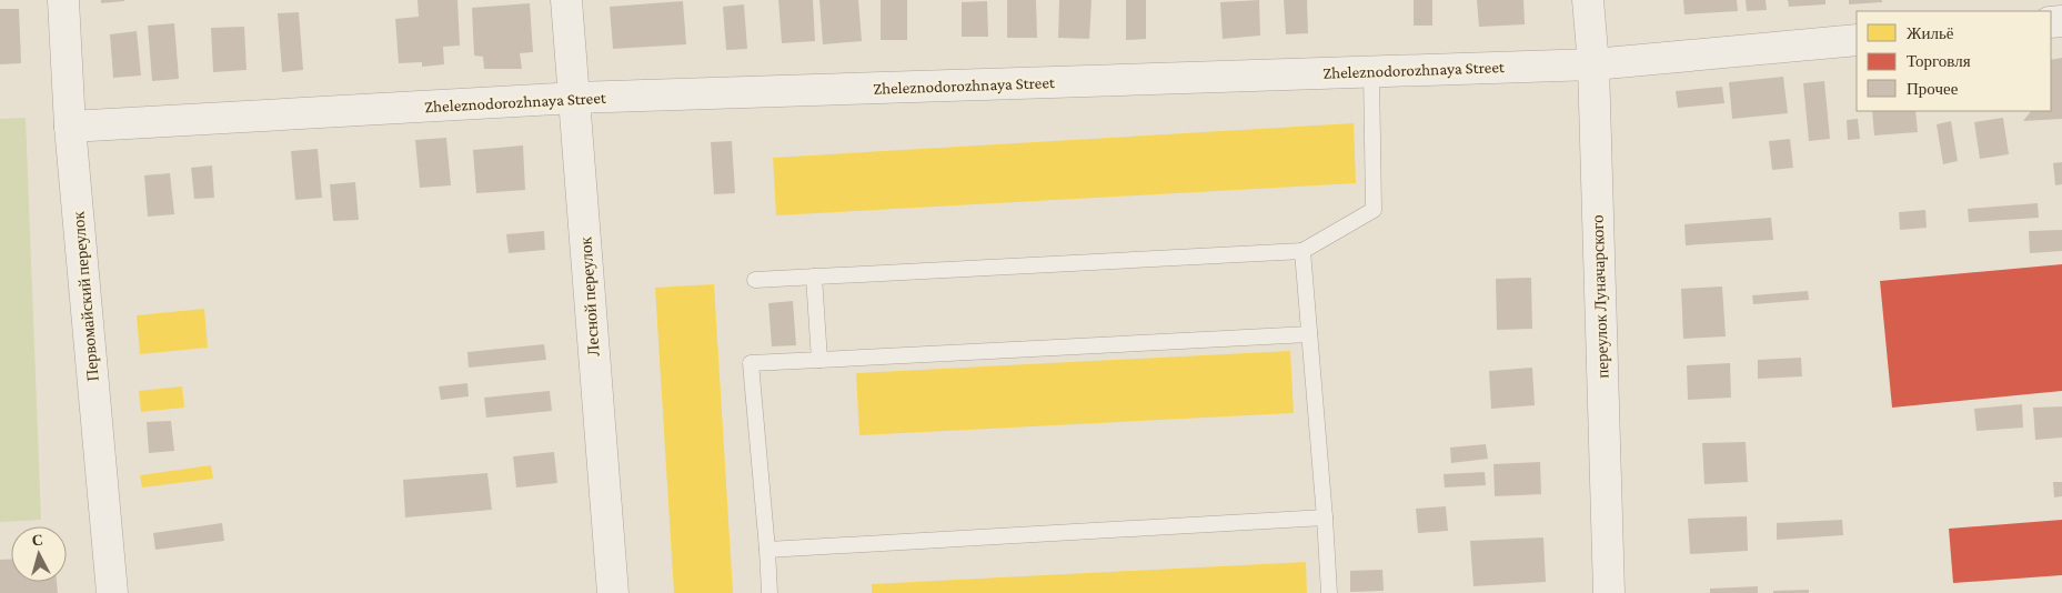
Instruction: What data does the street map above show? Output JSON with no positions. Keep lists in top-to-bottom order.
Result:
{
  "streets": {
    "street": [
      "Zheleznodorozhnaya Street",
      "Первомайский переулок",
      "Лесной переулок",
      "переулок Луначарского"
    ]
  },
  "crossings": [
    ["Zheleznodorozhnaya Street", "Первомайский переулок"],
    ["Zheleznodorozhnaya Street", "Лесной переулок"],
    ["Zheleznodorozhnaya Street", "переулок Луначарского"]
  ],
  "legend": ["Жильё", "Торговля", "Прочее"],
  "north": "top"
}
